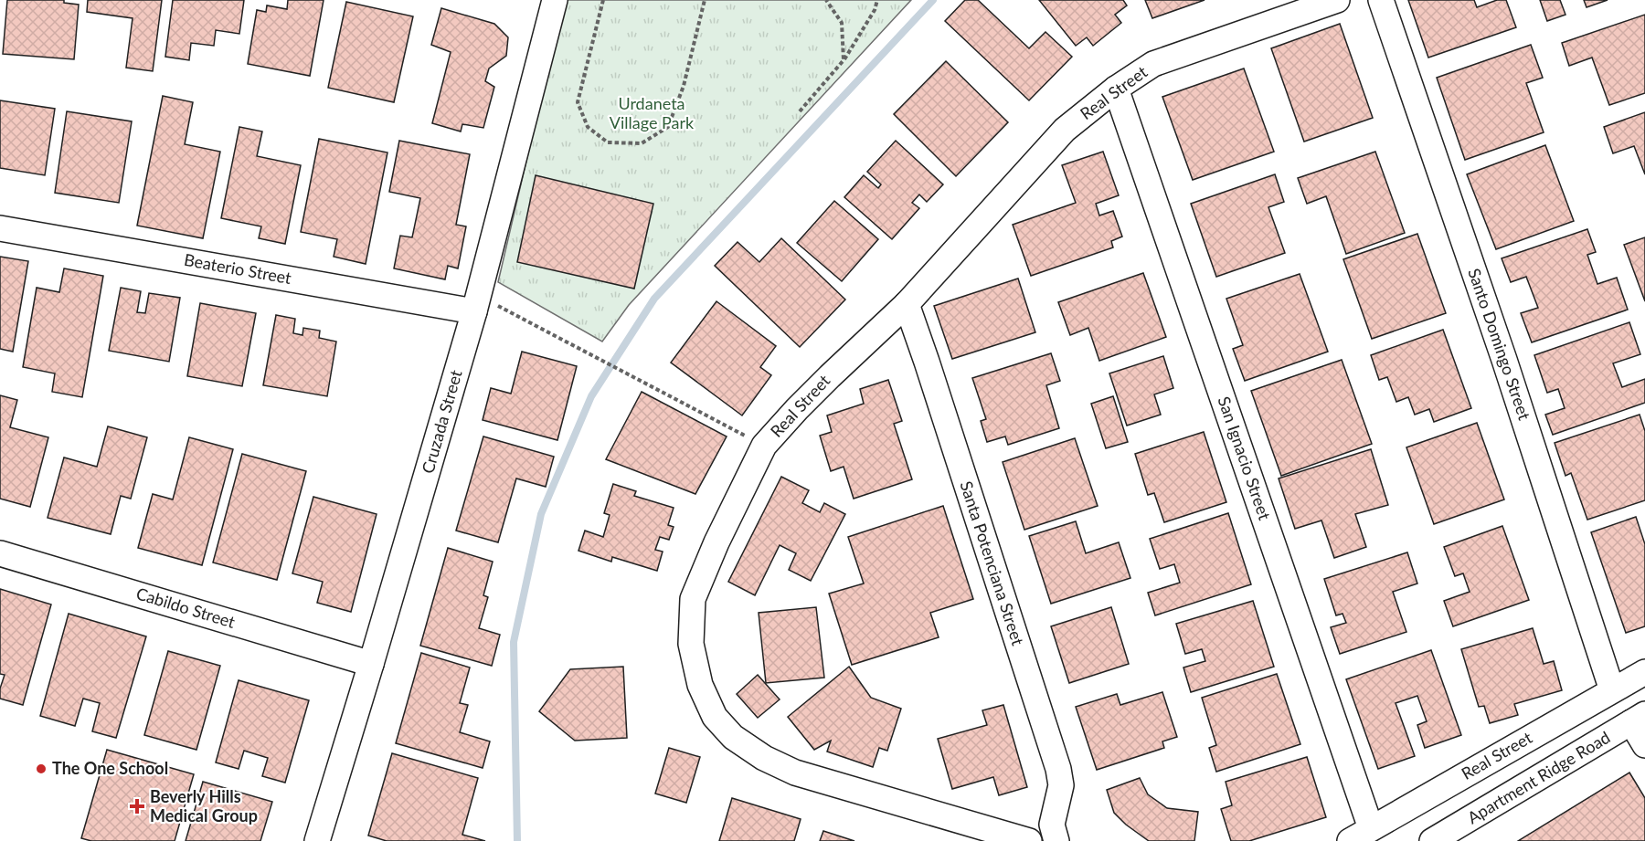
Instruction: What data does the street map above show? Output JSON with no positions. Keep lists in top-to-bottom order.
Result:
{
  "streets": {
    "street": [
      "Real Street",
      "Beaterio Street",
      "Santo Domingo Street",
      "Cruzada Street",
      "San Ignacio Street",
      "Santa Potenciana Street",
      "Cabildo Street",
      "Apartment Ridge Road"
    ]
  },
  "crossings": [
    ["Real Street", "Santo Domingo Street"],
    ["Real Street", "San Ignacio Street"],
    ["Real Street", "Santa Potenciana Street"],
    ["Beaterio Street", "Cruzada Street"],
    ["Cruzada Street", "Cabildo Street"]
  ],
  "parks": ["Urdaneta Village Park"],
  "places": {
    "other": ["The One School"],
    "health": ["Beverly Hills Medical Group"]
  }
}
